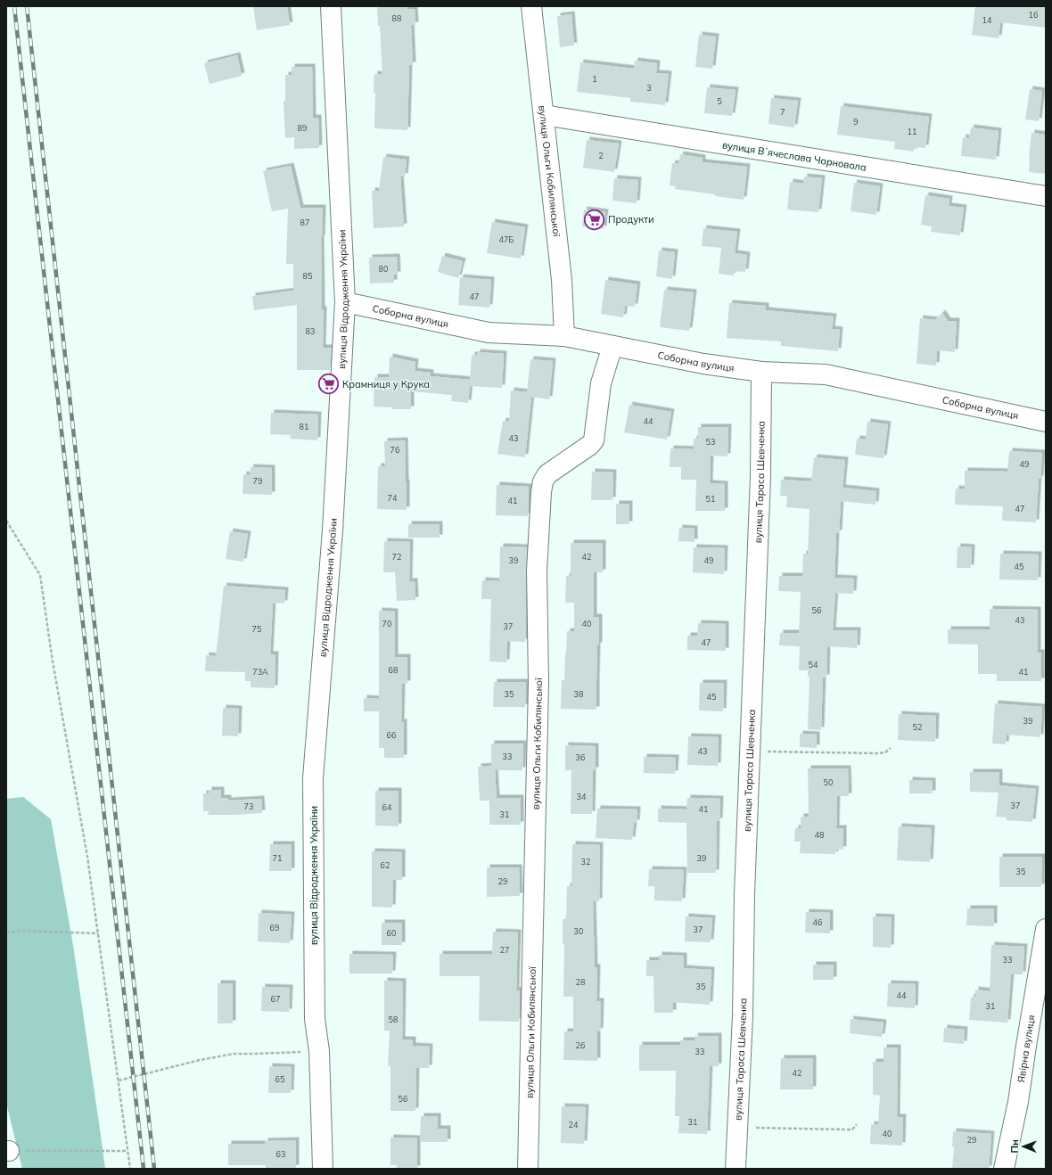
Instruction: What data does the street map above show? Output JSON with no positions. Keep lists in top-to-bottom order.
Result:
{
  "streets": {
    "street": [
      "вулиця Вʼячеслава Чорновола",
      "вулиця Ольги Кобилянської",
      "вулиця Відродження України",
      "Соборна вулиця",
      "вулиця Тараса Шевченка",
      "Явірна вулиця"
    ]
  },
  "crossings": [
    ["вулиця Вʼячеслава Чорновола", "вулиця Ольги Кобилянської"],
    ["вулиця Ольги Кобилянської", "Соборна вулиця"],
    ["вулиця Відродження України", "Соборна вулиця"],
    ["Соборна вулиця", "вулиця Тараса Шевченка"]
  ],
  "places": {
    "supermarket": ["Продукти", "Крамниця у Крука"]
  },
  "house_numbers": [
    "16",
    "88",
    "14",
    "1",
    "3",
    "5",
    "7",
    "9",
    "89",
    "11",
    "2",
    "87",
    "47Б",
    "80",
    "85",
    "47",
    "83",
    "44",
    "81",
    "43",
    "53",
    "76",
    "49",
    "79",
    "74",
    "51",
    "41",
    "47",
    "72",
    "42",
    "39",
    "49",
    "45",
    "56",
    "43",
    "70",
    "40",
    "37",
    "75",
    "47",
    "54",
    "68",
    "73А",
    "41",
    "35",
    "38",
    "45",
    "39",
    "52",
    "66",
    "43",
    "33",
    "36",
    "50",
    "34",
    "37",
    "73",
    "64",
    "41",
    "31",
    "48",
    "71",
    "39",
    "32",
    "62",
    "35",
    "29",
    "46",
    "69",
    "37",
    "30",
    "60",
    "27",
    "33",
    "28",
    "35",
    "44",
    "67",
    "31",
    "58",
    "26",
    "33",
    "42",
    "65",
    "56",
    "31",
    "24",
    "40",
    "29",
    "63"
  ],
  "north": "left"
}
